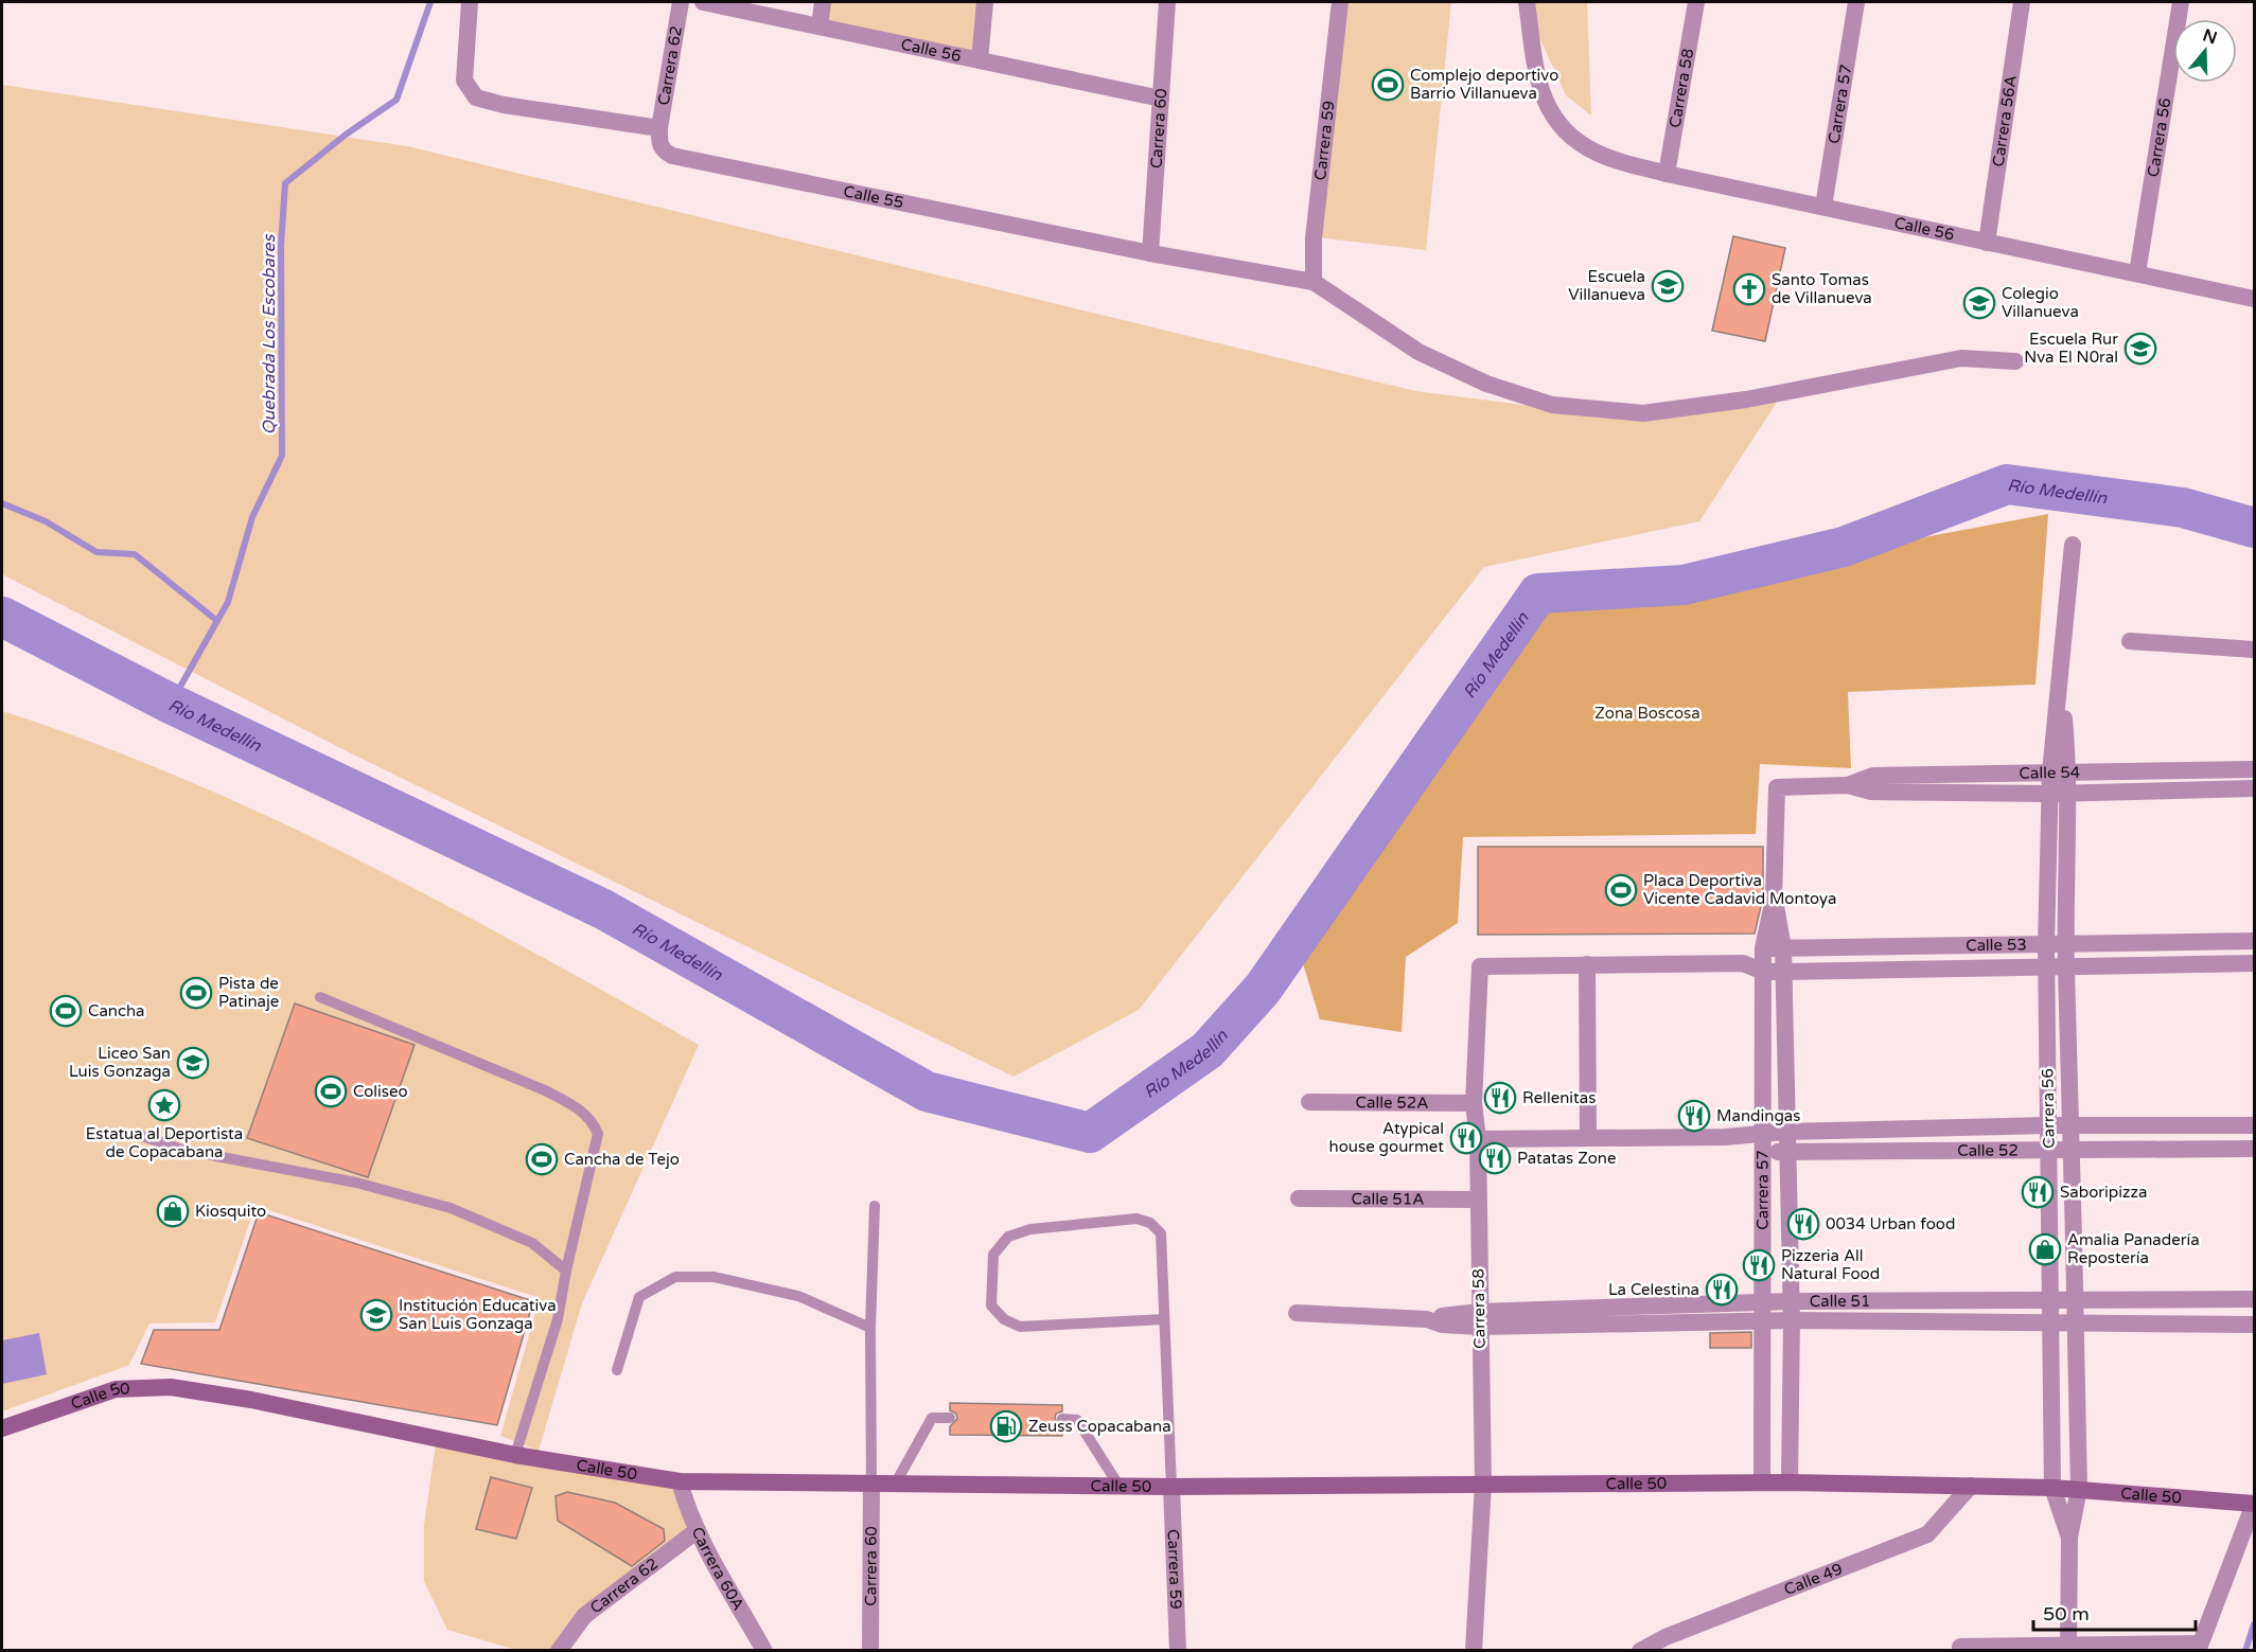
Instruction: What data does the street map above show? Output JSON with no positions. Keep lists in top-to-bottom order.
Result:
{
  "streets": {
    "main road": ["Calle 50"],
    "street": [
      "Calle 56",
      "Carrera 62",
      "Carrera 58",
      "Carrera 57",
      "Carrera 56A",
      "Carrera 60",
      "Carrera 56",
      "Carrera 59",
      "Calle 55",
      "Calle 54",
      "Calle 53",
      "Calle 52A",
      "Calle 52",
      "Calle 51A",
      "Calle 51",
      "Carrera 60A",
      "Calle 49"
    ]
  },
  "crossings": [
    ["Calle 56", "Carrera 58"],
    ["Calle 56", "Carrera 57"],
    ["Calle 56", "Carrera 56A"],
    ["Calle 56", "Carrera 60"],
    ["Calle 56", "Carrera 56"],
    ["Carrera 62", "Calle 55"],
    ["Carrera 62", "Carrera 60A"],
    ["Carrera 58", "Calle 53"],
    ["Carrera 58", "Calle 52A"],
    ["Carrera 58", "Calle 52"],
    ["Carrera 58", "Calle 51A"],
    ["Carrera 58", "Calle 51"],
    ["Carrera 58", "Calle 50"],
    ["Carrera 57", "Calle 54"],
    ["Carrera 57", "Calle 53"],
    ["Carrera 57", "Calle 52"],
    ["Carrera 57", "Calle 51"],
    ["Carrera 57", "Calle 50"],
    ["Carrera 60", "Calle 55"],
    ["Carrera 60", "Calle 50"],
    ["Carrera 56", "Calle 54"],
    ["Carrera 56", "Calle 53"],
    ["Carrera 56", "Calle 52"],
    ["Carrera 56", "Calle 51"],
    ["Carrera 56", "Calle 50"],
    ["Carrera 59", "Calle 55"],
    ["Carrera 59", "Calle 50"],
    ["Calle 50", "Carrera 60A"],
    ["Calle 50", "Calle 49"]
  ],
  "water": ["Quebrada Los Escobares", "Río Medellín"],
  "parks": ["Zona Boscosa"],
  "places": {
    "sports": [
      "Complejo deportivo Barrio Villanueva",
      "Placa Deportiva Vicente Cadavid Montoya",
      "Pista de Patinaje",
      "Cancha",
      "Coliseo",
      "Cancha de Tejo"
    ],
    "school or university": [
      "Escuela Villanueva",
      "Colegio Villanueva",
      "Escuela Rur Nva El N0ral",
      "Liceo San Luis Gonzaga",
      "Institución Educativa San Luis Gonzaga"
    ],
    "church": ["Santo Tomas de Villanueva"],
    "restaurant": [
      "Rellenitas",
      "Mandingas",
      "Atypical house gourmet",
      "Patatas Zone",
      "Saboripizza",
      "0034 Urban food",
      "Pizzeria All Natural Food",
      "La Celestina"
    ],
    "place": ["Estatua al Deportista de Copacabana"],
    "shop": ["Kiosquito", "Amalia Panadería Repostería"],
    "fuel station": ["Zeuss Copacabana"]
  },
  "scale_bar": "50 m",
  "north": "top"
}
